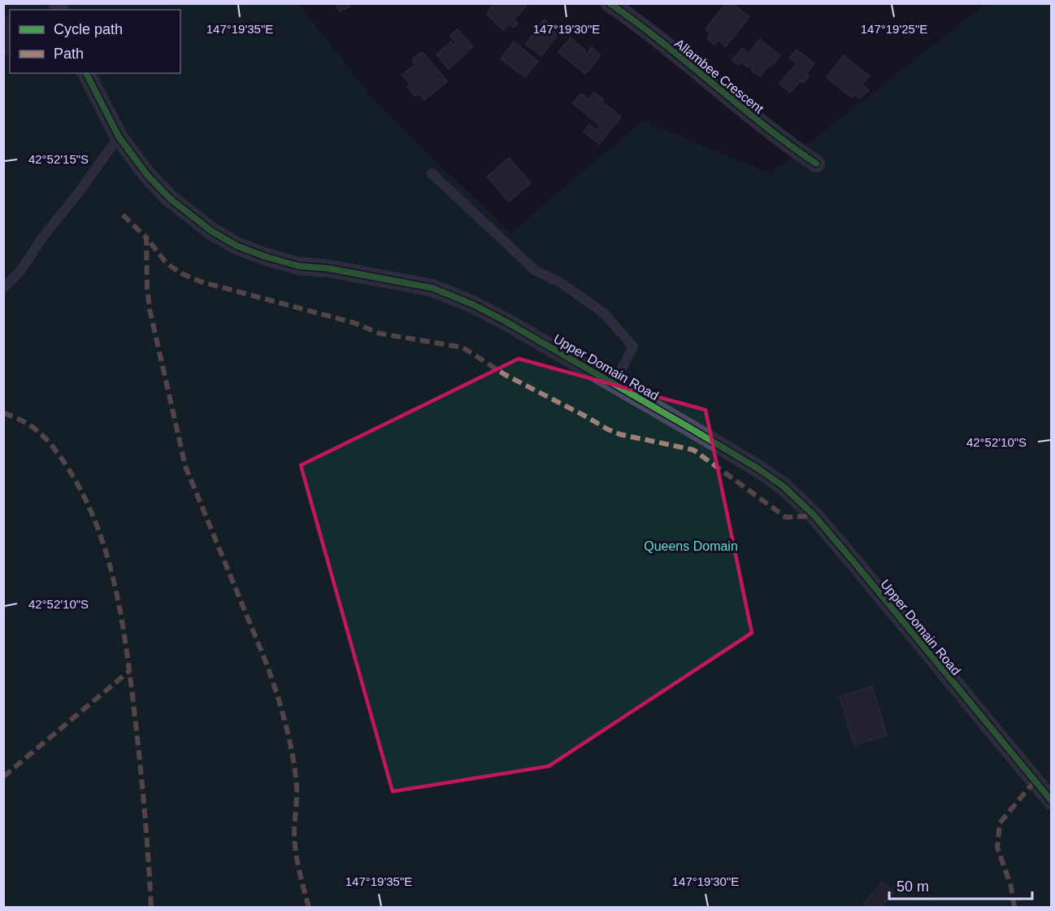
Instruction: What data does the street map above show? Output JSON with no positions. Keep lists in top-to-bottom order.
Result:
{
  "streets": {
    "street": ["Allambee Crescent", "Upper Domain Road"]
  },
  "parks": ["Queens Domain"],
  "legend": ["Cycle path", "Path"],
  "scale_bar": "50 m",
  "coordinates": [
    "147°19'35\"E",
    "147°19'30\"E",
    "147°19'25\"E",
    "42°52'15\"S",
    "42°52'10\"S"
  ]
}
